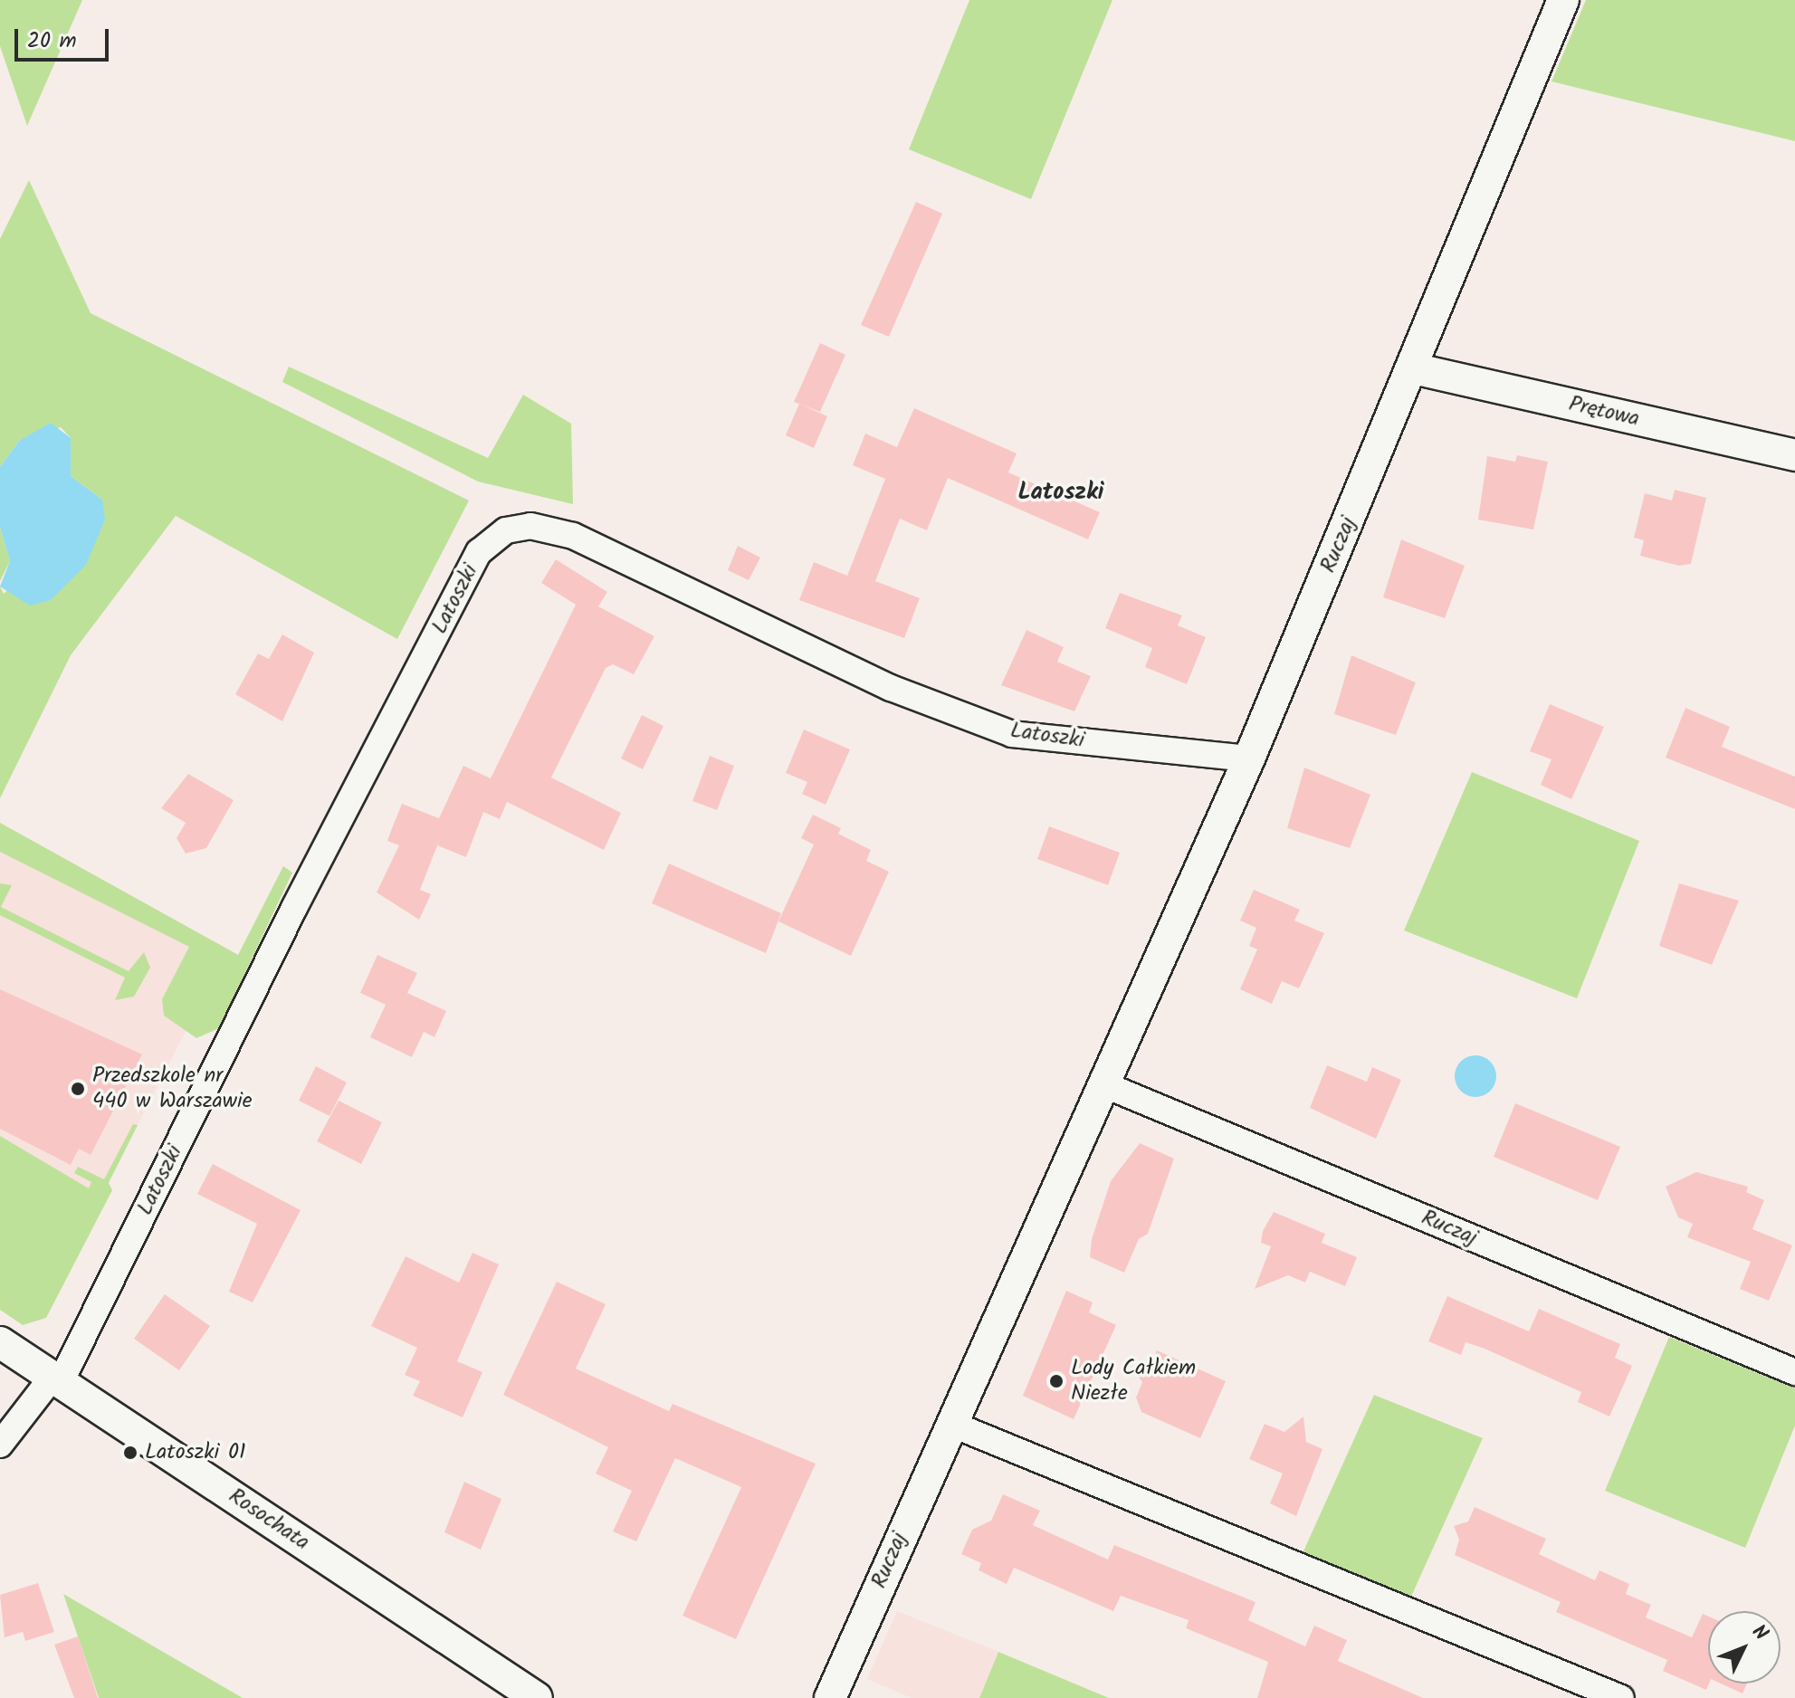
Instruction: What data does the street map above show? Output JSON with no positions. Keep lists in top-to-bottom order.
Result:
{
  "streets": {
    "street": [
      "Prętowa",
      "Ruczaj",
      "Latoszki",
      "Rosochata"
    ]
  },
  "crossings": [
    ["Prętowa", "Ruczaj"],
    ["Ruczaj", "Latoszki"],
    ["Latoszki", "Rosochata"]
  ],
  "districts": ["Latoszki"],
  "places": ["Przedszkole nr 440 w Warszawie", "Lody Całkiem Niezłe", "Latoszki 01"],
  "scale_bar": "20 m",
  "north": "top right"
}
